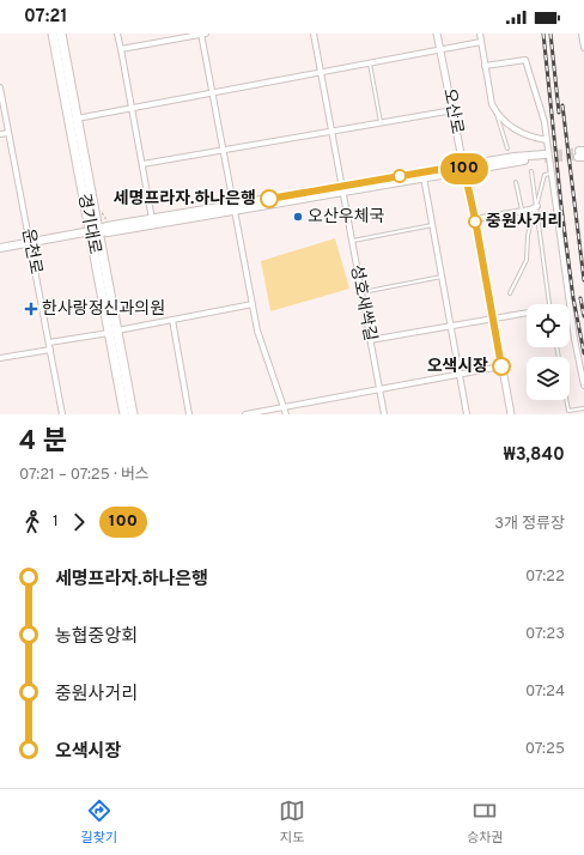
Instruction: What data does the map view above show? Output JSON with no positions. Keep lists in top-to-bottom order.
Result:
{
  "streets": {
    "main road": ["경기대로"],
    "street": ["오산로", "운천로", "성호새싹길"]
  },
  "places": {
    "other": [
      "세명프라자.하나은행",
      "오산우체국",
      "중원사거리",
      "오색시장"
    ],
    "health": ["한사랑정신과의원"]
  },
  "lines": ["bus line 100"],
  "page": {
    "status": "07:21",
    "on_map": "100",
    "heading": ["4 분", "07:21 – 07:25 · 버스", "₩3,840"],
    "legs": ["1", "100", "3개 정류장"],
    "list": [
      {
        "name": "세명프라자.하나은행",
        "value": "07:22"
      },
      {
        "name": "농협중앙회",
        "value": "07:23"
      },
      {
        "name": "중원사거리",
        "value": "07:24"
      },
      {
        "name": "오색시장",
        "value": "07:25"
      }
    ],
    "tabs": ["길찾기", "지도", "승차권"]
  }
}
